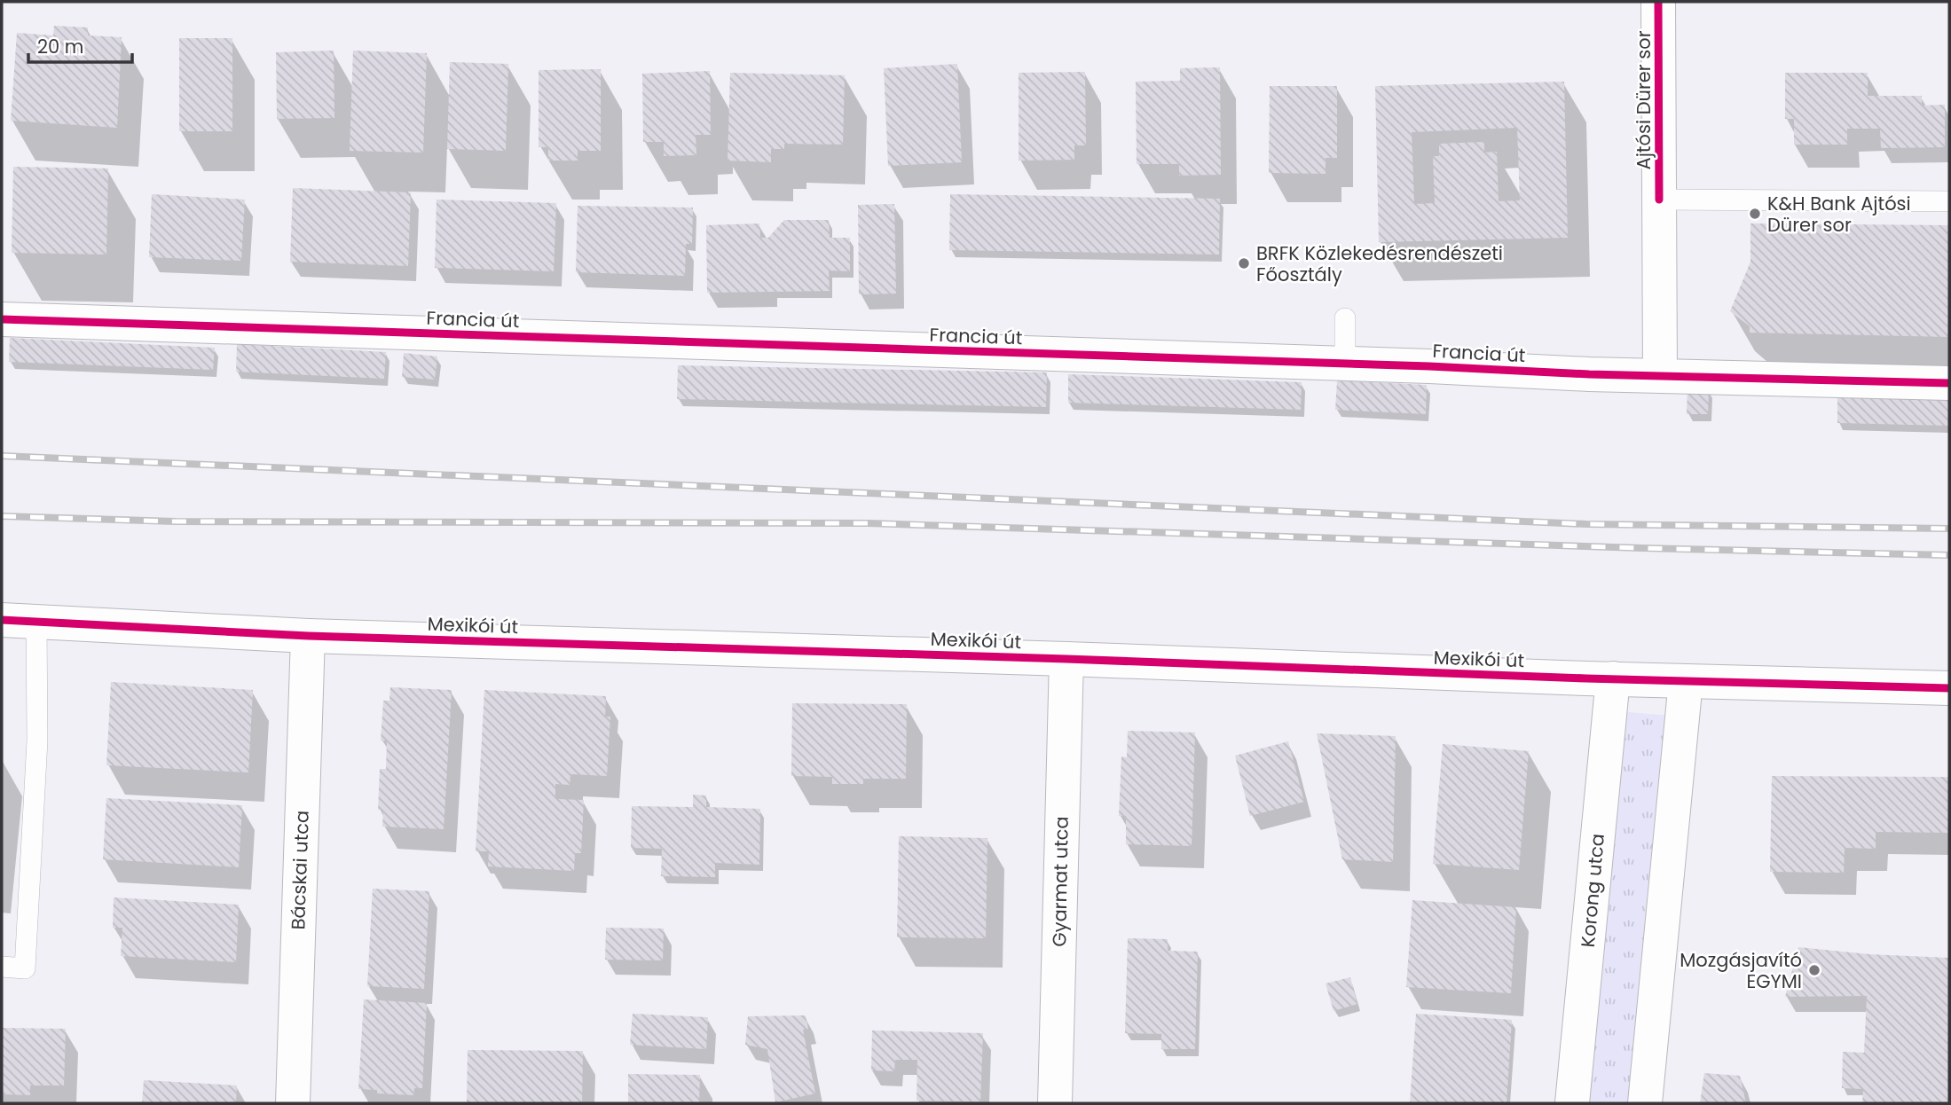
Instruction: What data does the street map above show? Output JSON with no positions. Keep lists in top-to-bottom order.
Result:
{
  "streets": {
    "street": [
      "Ajtósi Dürer sor",
      "Francia út",
      "Mexikói út",
      "Bácskai utca",
      "Gyarmat utca",
      "Korong utca"
    ]
  },
  "crossings": [
    ["Ajtósi Dürer sor", "Francia út"],
    ["Mexikói út", "Bácskai utca"],
    ["Mexikói út", "Gyarmat utca"],
    ["Mexikói út", "Korong utca"]
  ],
  "places": ["K&H Bank Ajtósi Dürer sor", "BRFK Közlekedésrendészeti Főosztály", "Mozgásjavító EGYMI"],
  "scale_bar": "20 m"
}
